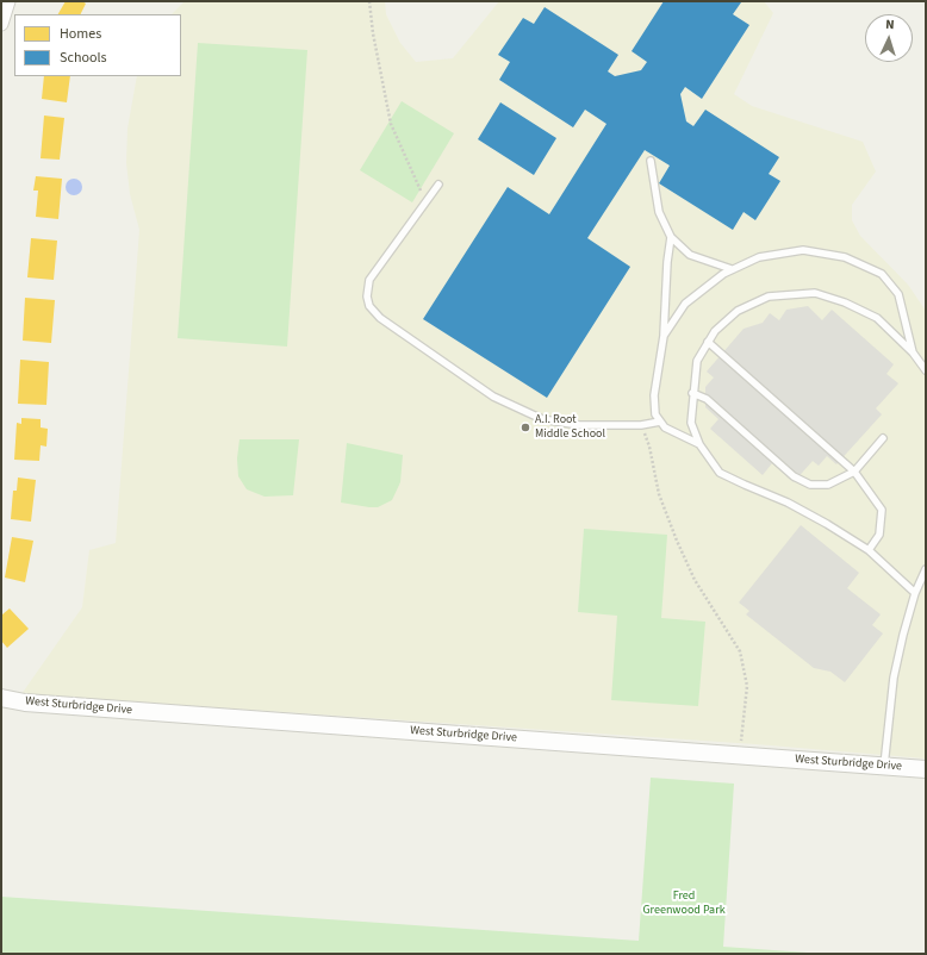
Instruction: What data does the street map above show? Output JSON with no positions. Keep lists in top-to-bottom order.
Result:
{
  "streets": {
    "street": ["West Sturbridge Drive"]
  },
  "parks": ["Fred Greenwood Park"],
  "places": ["A.I. Root Middle School"],
  "legend": ["Homes", "Schools"],
  "north": "top"
}
